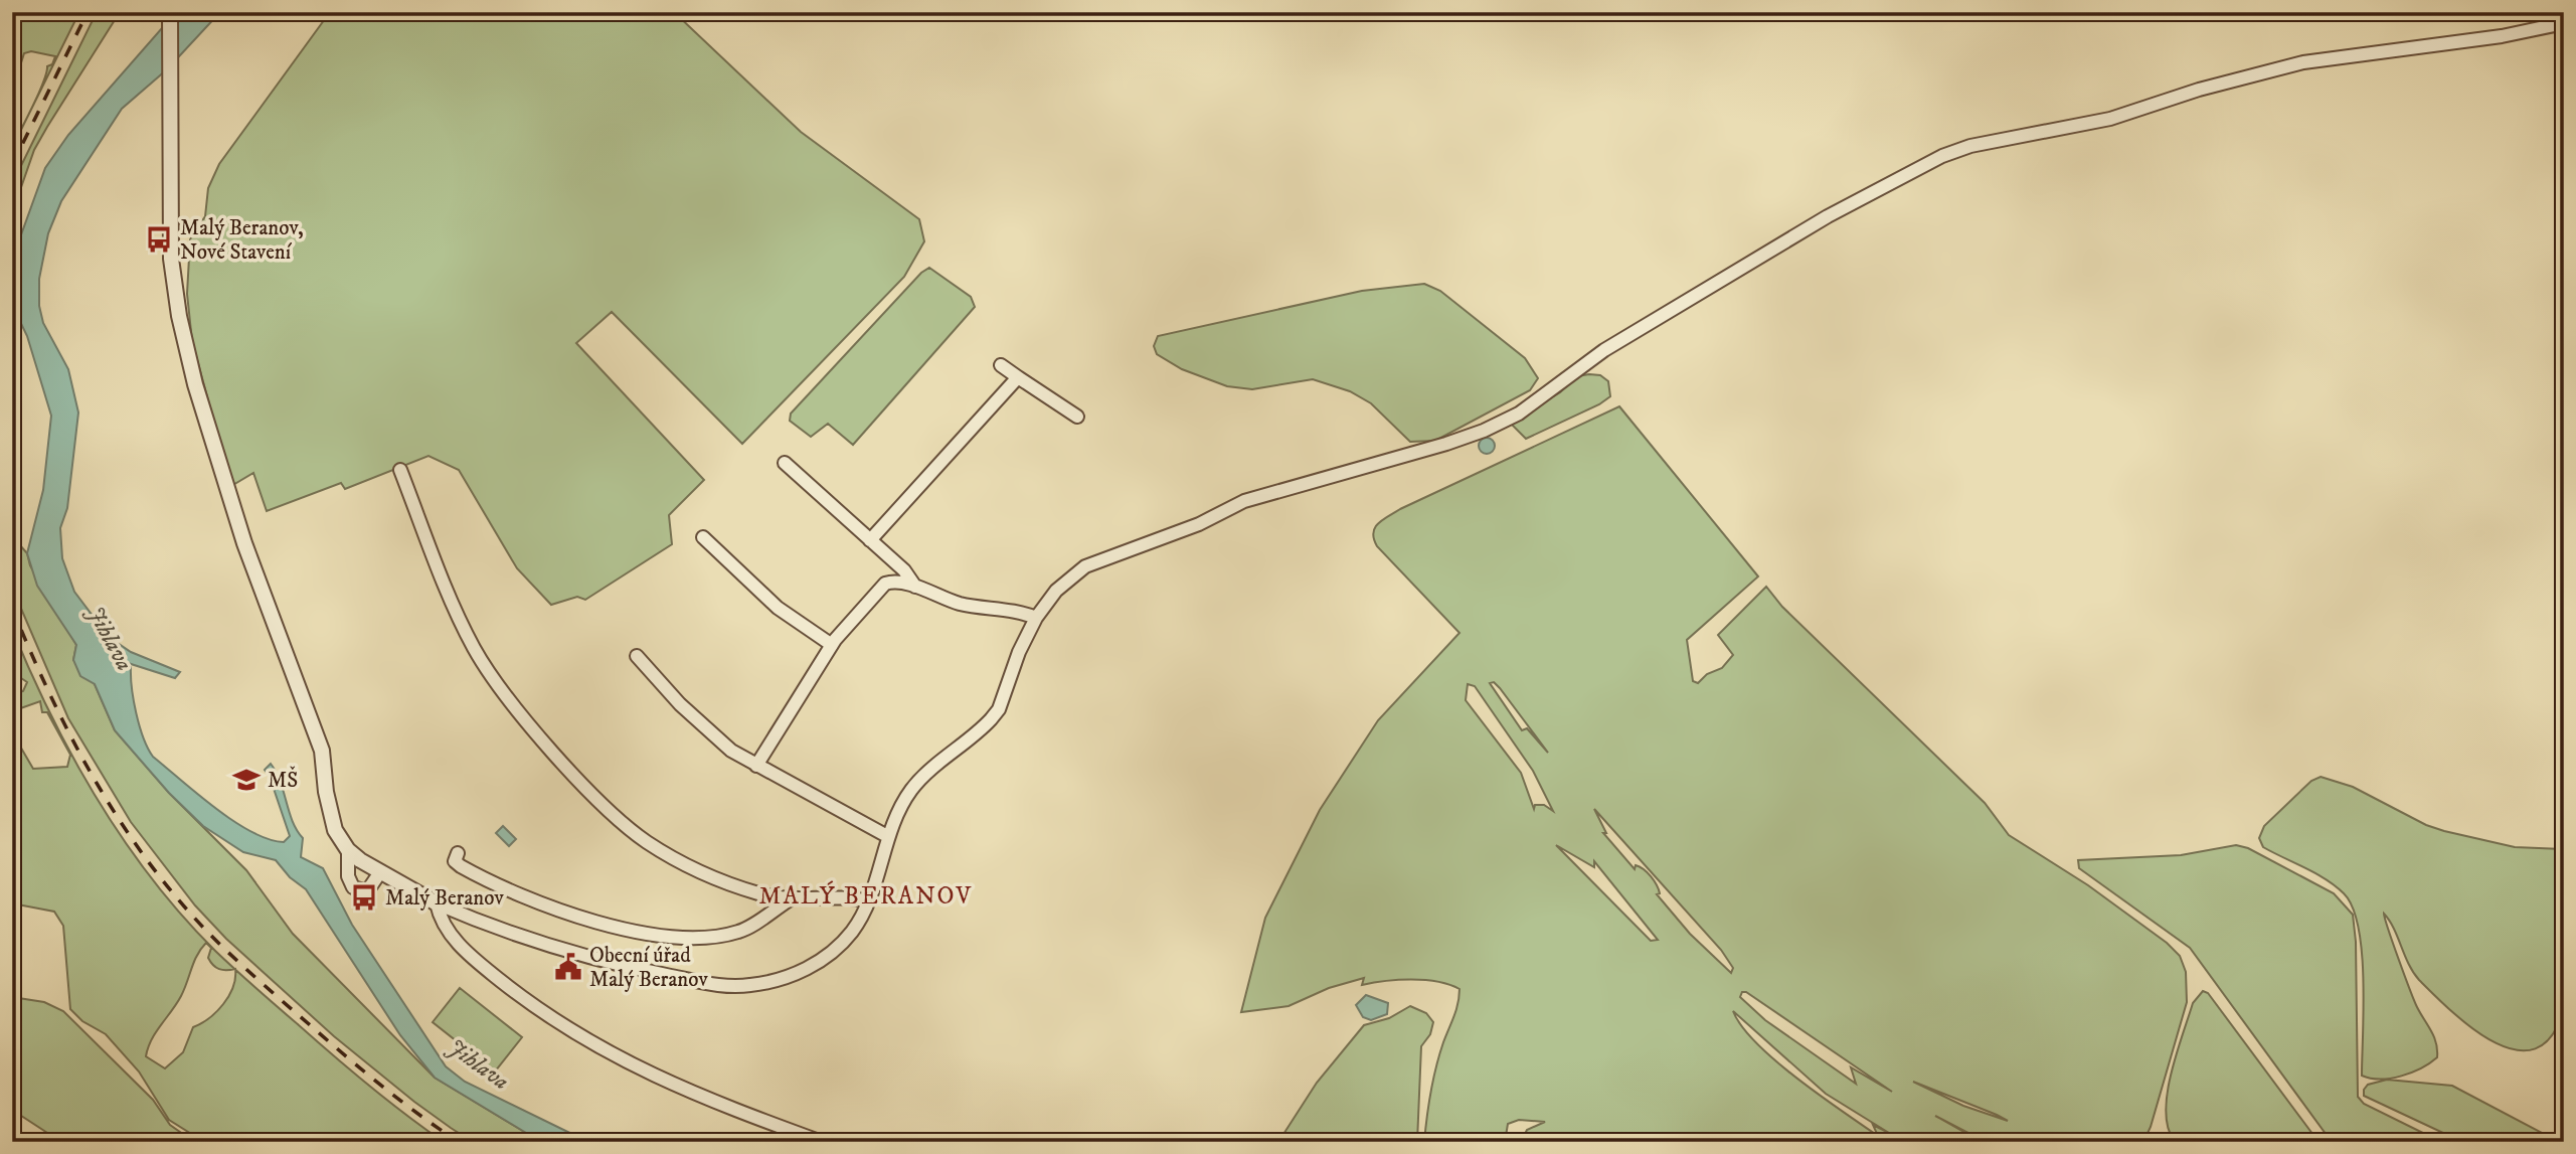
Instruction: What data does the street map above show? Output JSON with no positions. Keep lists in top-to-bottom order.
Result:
{
  "districts": ["MALÝ BERANOV"],
  "water": ["Jihlava"],
  "places": {
    "bus stop": ["Malý Beranov, Nové Stavení", "Malý Beranov"],
    "school or university": ["MŠ"],
    "public building": ["Obecní úřad Malý Beranov"]
  }
}
